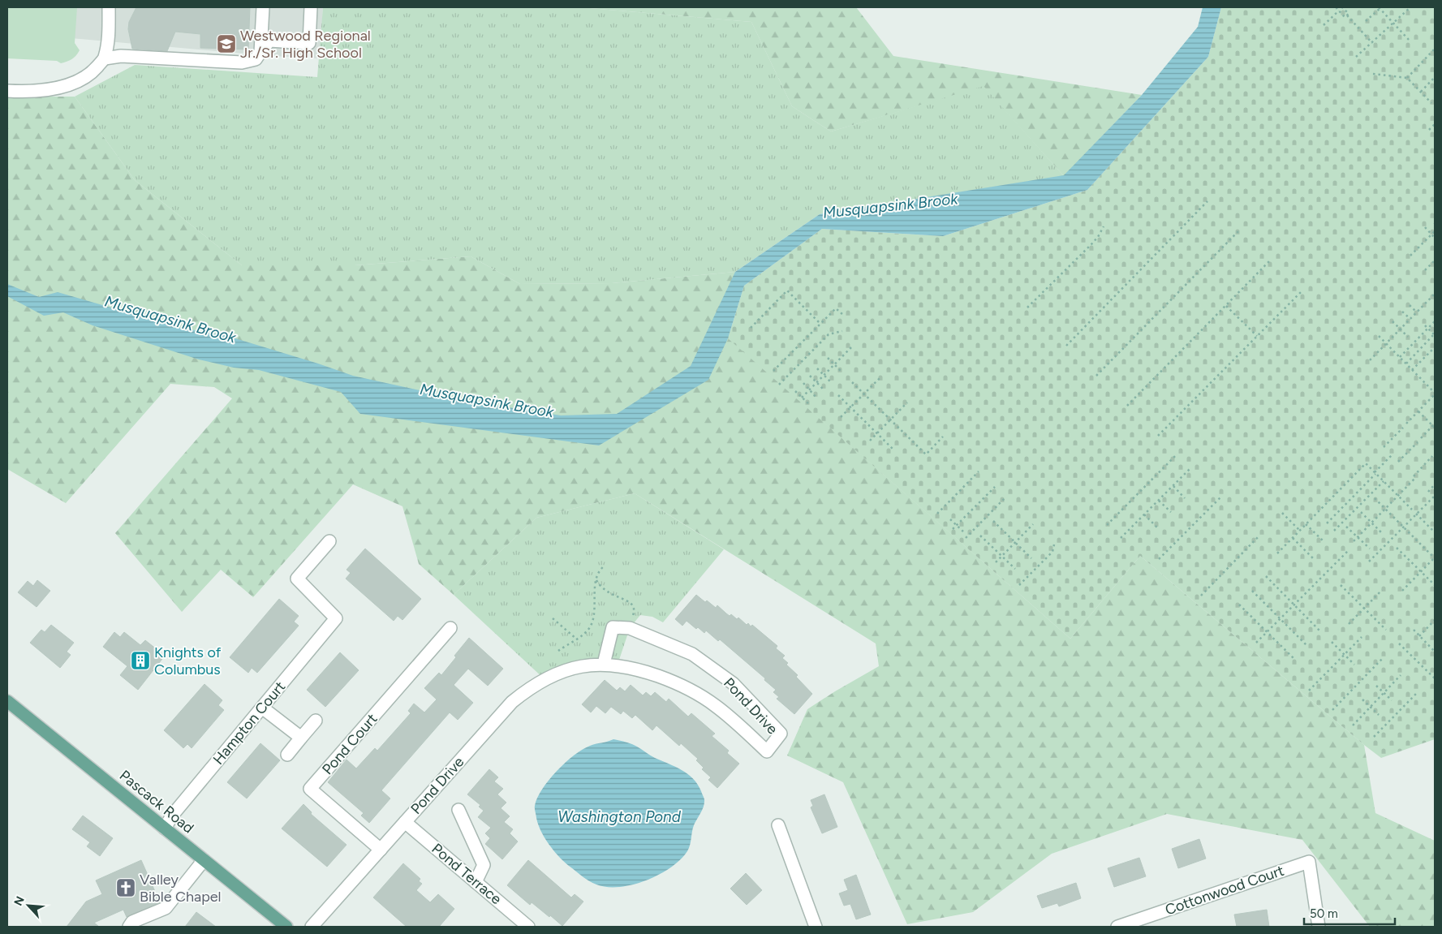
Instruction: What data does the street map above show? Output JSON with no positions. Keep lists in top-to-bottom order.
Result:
{
  "streets": {
    "main road": ["Pascack Road"],
    "street": [
      "Pond Drive",
      "Hampton Court",
      "Pond Court",
      "Pond Terrace",
      "Cottonwood Court"
    ]
  },
  "crossings": [
    ["Pond Drive", "Pond Court"],
    ["Pond Drive", "Pond Terrace"],
    ["Hampton Court", "Pascack Road"]
  ],
  "water": ["Musquapsink Brook", "Washington Pond"],
  "places": {
    "school or university": ["Westwood Regional Jr./Sr. High School"],
    "building": ["Knights of Columbus"],
    "church": ["Valley Bible Chapel"]
  },
  "scale_bar": "50 m",
  "north": "top left"
}
